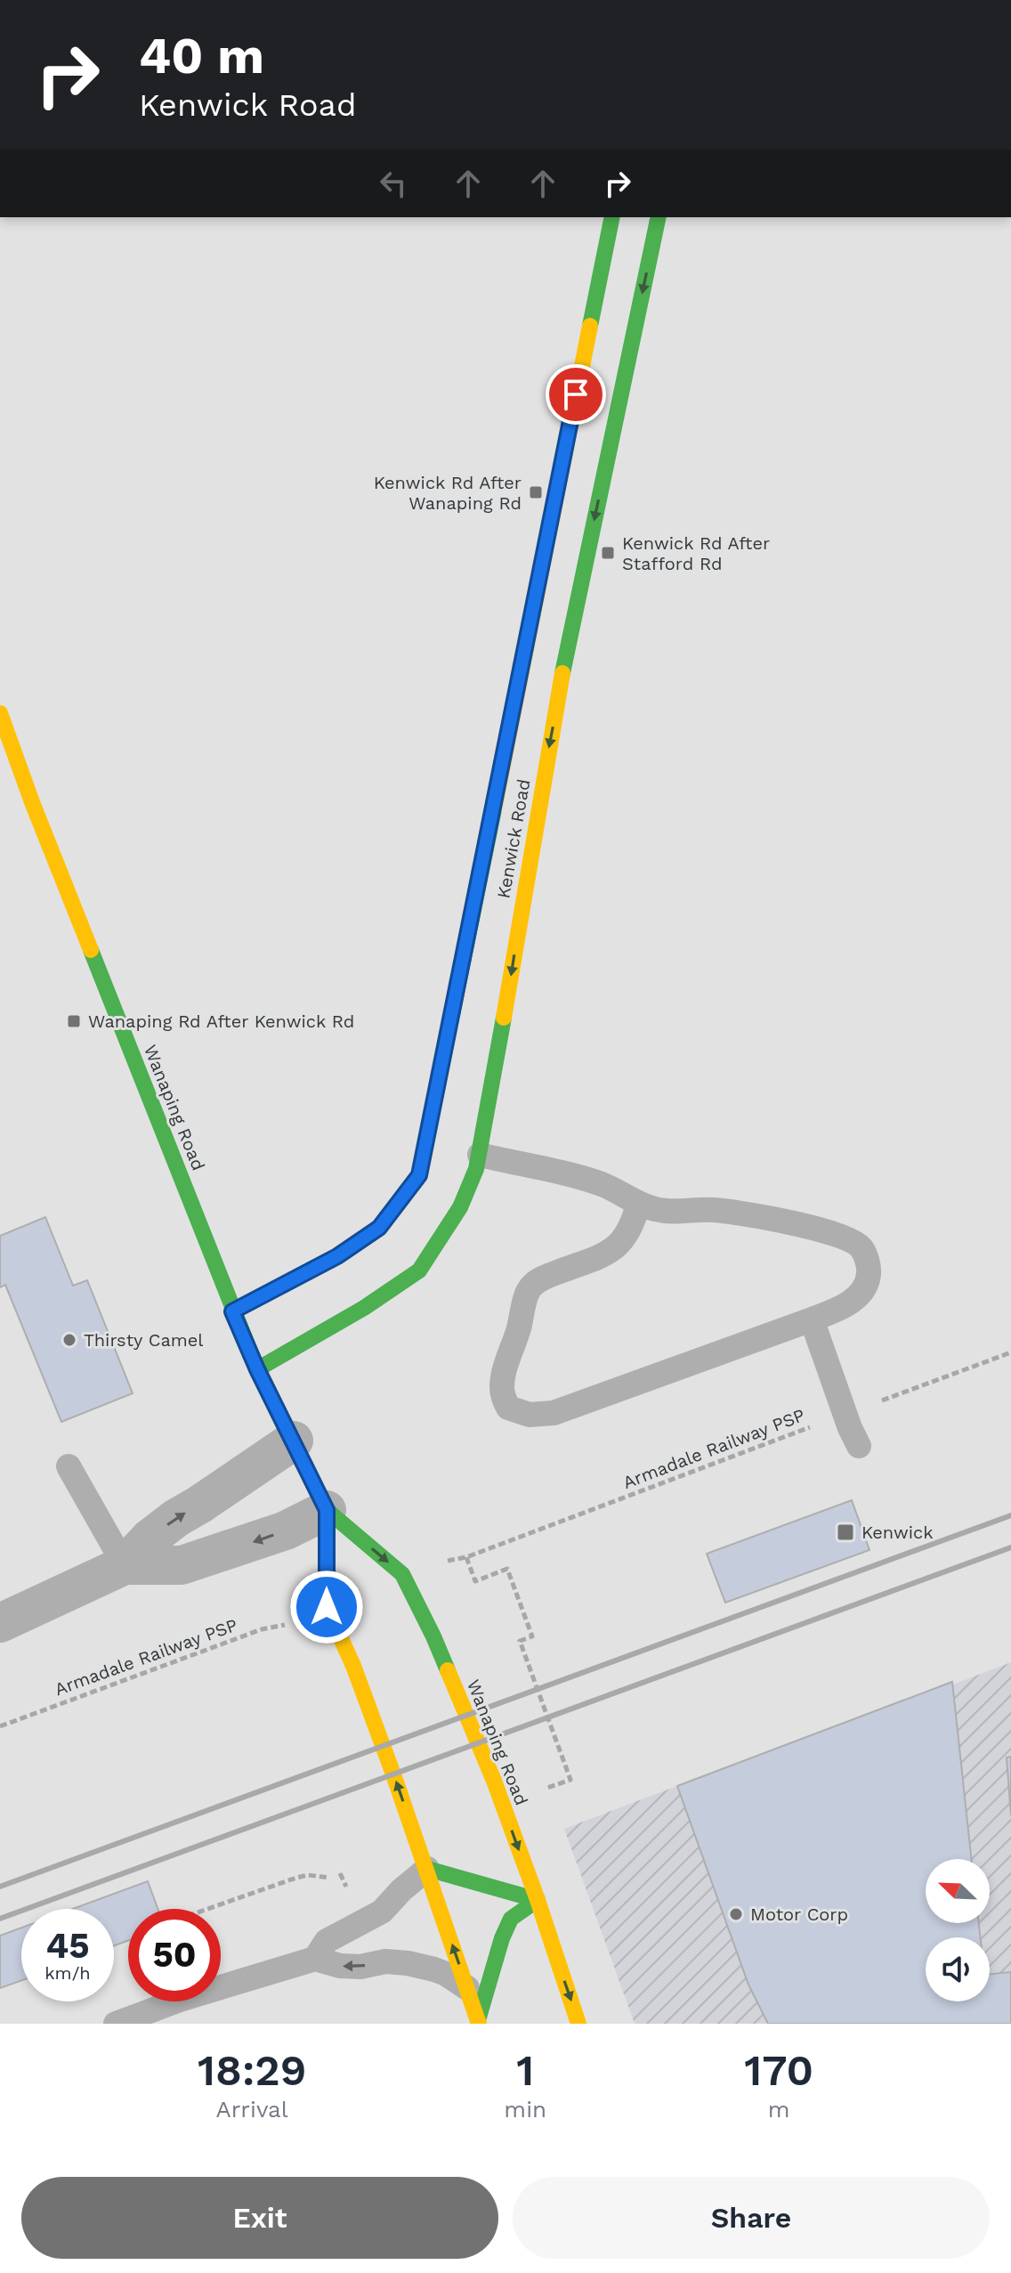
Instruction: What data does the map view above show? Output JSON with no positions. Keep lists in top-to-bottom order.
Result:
{
  "streets": {
    "main road": ["Kenwick Road", "Wanaping Road"],
    "path": ["Armadale Railway PSP"]
  },
  "crossings": [
    ["Kenwick Road", "Wanaping Road"]
  ],
  "places": {
    "transit": [
      "Kenwick Rd After Wanaping Rd",
      "Kenwick Rd After Stafford Rd",
      "Wanaping Rd After Kenwick Rd",
      "Kenwick"
    ],
    "other": ["Thirsty Camel", "Motor Corp"]
  },
  "north": "top left",
  "page": {
    "turn": ["40 m", "Kenwick Road"],
    "speed": "45 km/h",
    "limit": "50",
    "eta": [
      "18:29",
      "Arrival",
      "1",
      "min",
      "170",
      "m"
    ],
    "buttons": ["Exit", "Share"]
  }
}
